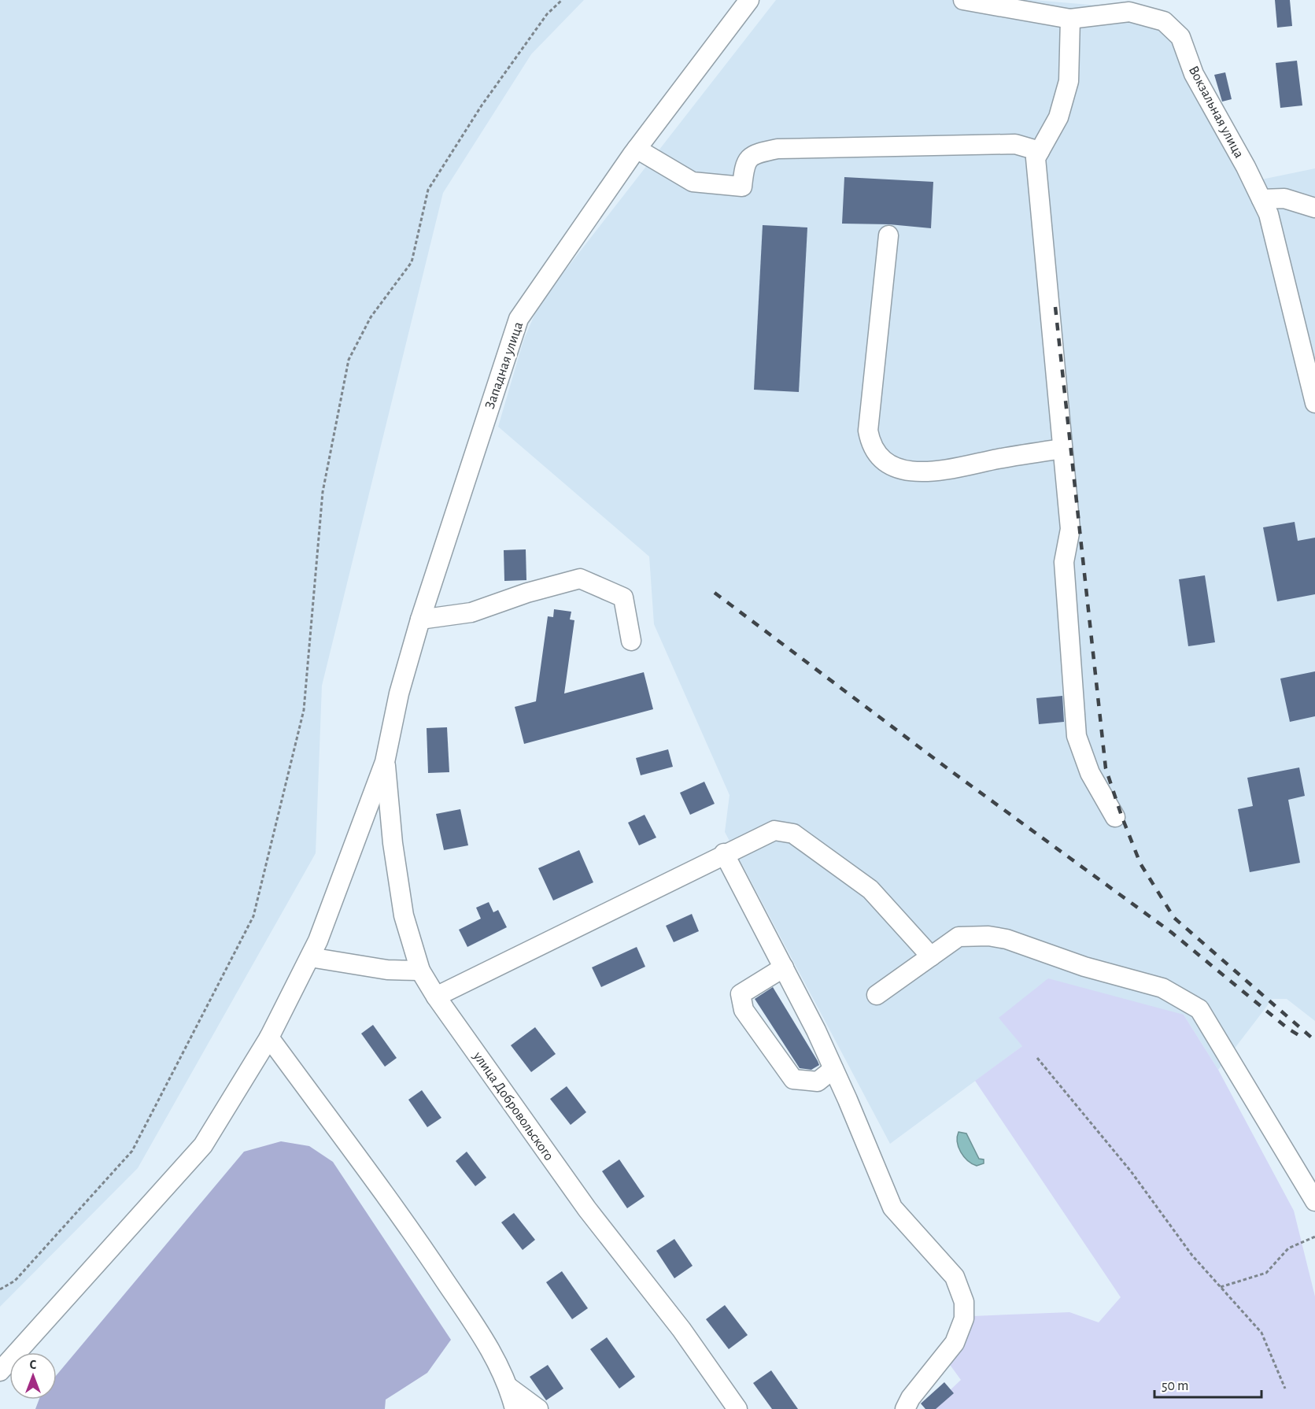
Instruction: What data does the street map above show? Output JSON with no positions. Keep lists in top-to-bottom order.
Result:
{
  "streets": {
    "street": ["Вокзальная улица", "Западная улица", "улица Добровольского"]
  },
  "crossings": [
    ["Западная улица", "улица Добровольского"]
  ],
  "scale_bar": "50 m",
  "north": "top"
}
